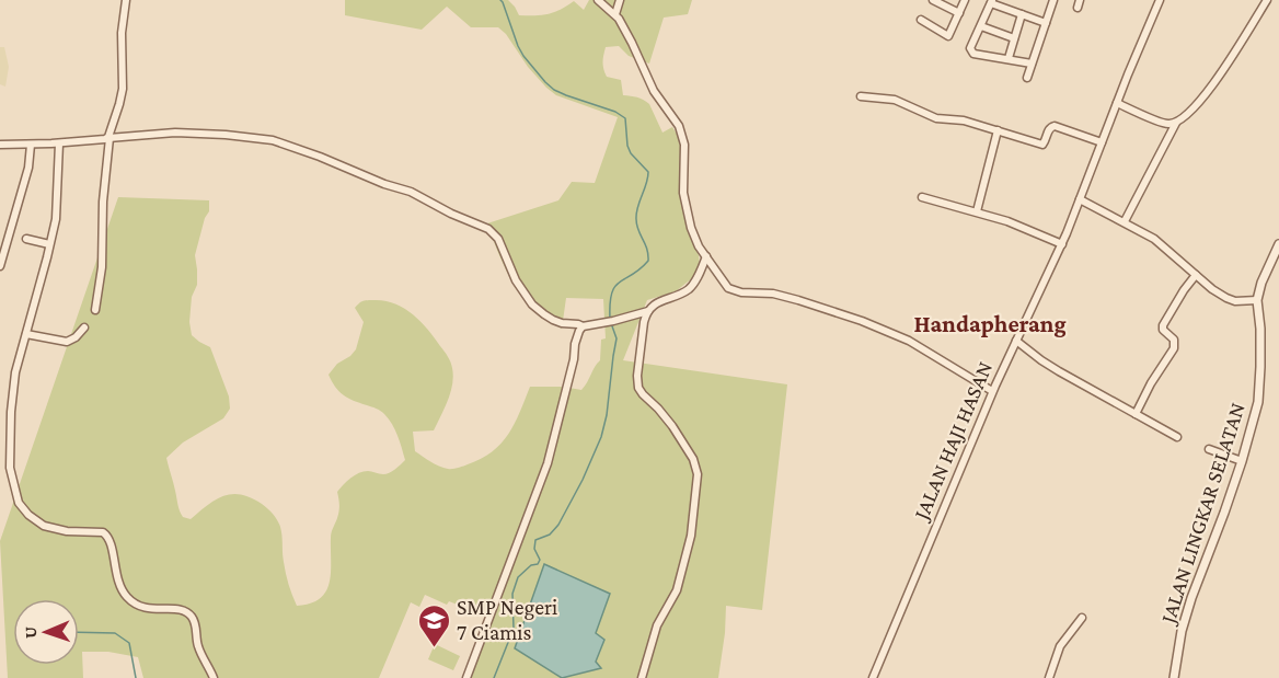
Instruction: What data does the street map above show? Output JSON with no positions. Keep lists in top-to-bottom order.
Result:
{
  "streets": {
    "street": ["JALAN HAJI HASAN", "JALAN LINGKAR SELATAN"]
  },
  "districts": ["Handapherang"],
  "places": {
    "school or university": ["SMP Negeri 7 Ciamis"]
  },
  "north": "left"
}
